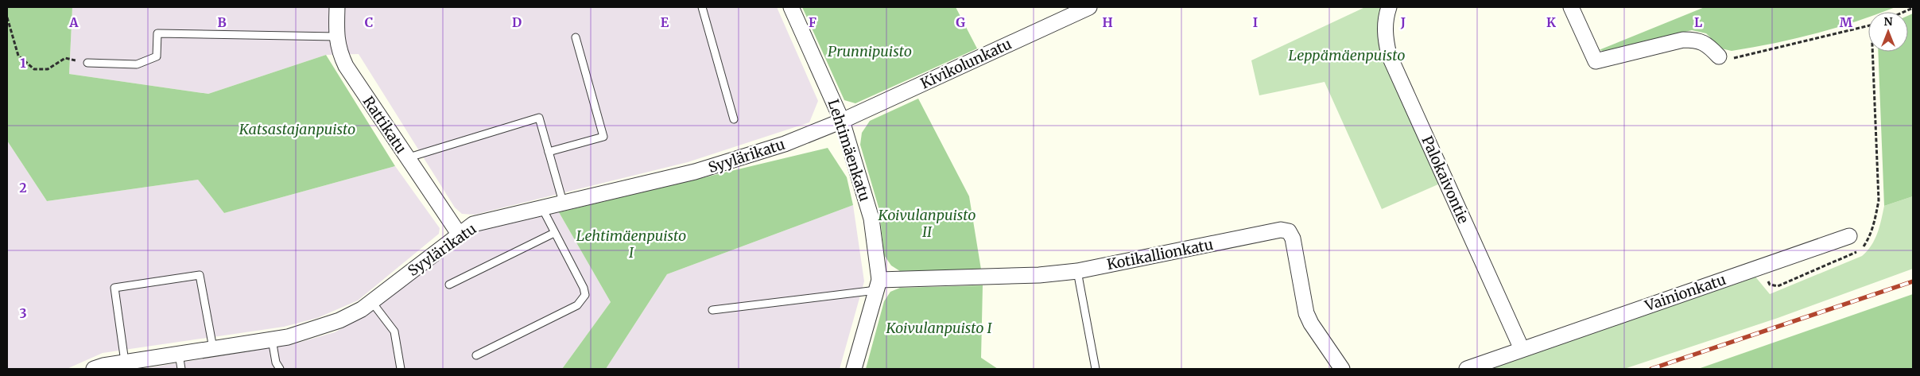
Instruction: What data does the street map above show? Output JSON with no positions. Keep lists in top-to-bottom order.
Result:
{
  "streets": {
    "street": [
      "Kivikolunkatu",
      "Rattikatu",
      "Lehtimäenkatu",
      "Syylärikatu",
      "Palokaivontie",
      "Kotikallionkatu",
      "Vainionkatu"
    ]
  },
  "crossings": [
    ["Kivikolunkatu", "Lehtimäenkatu"],
    ["Kivikolunkatu", "Syylärikatu"],
    ["Rattikatu", "Syylärikatu"],
    ["Lehtimäenkatu", "Syylärikatu"],
    ["Lehtimäenkatu", "Kotikallionkatu"],
    ["Palokaivontie", "Vainionkatu"]
  ],
  "parks": [
    "Prunnipuisto",
    "Leppämäenpuisto",
    "Katsastajanpuisto",
    "Koivulanpuisto II",
    "Lehtimäenpuisto I",
    "Koivulanpuisto I"
  ],
  "north": "top",
  "grid": {
    "columns": [
      "A",
      "B",
      "C",
      "D",
      "E",
      "F",
      "G",
      "H",
      "I",
      "J",
      "K",
      "L",
      "M"
    ],
    "rows": ["1", "2", "3"]
  }
}
